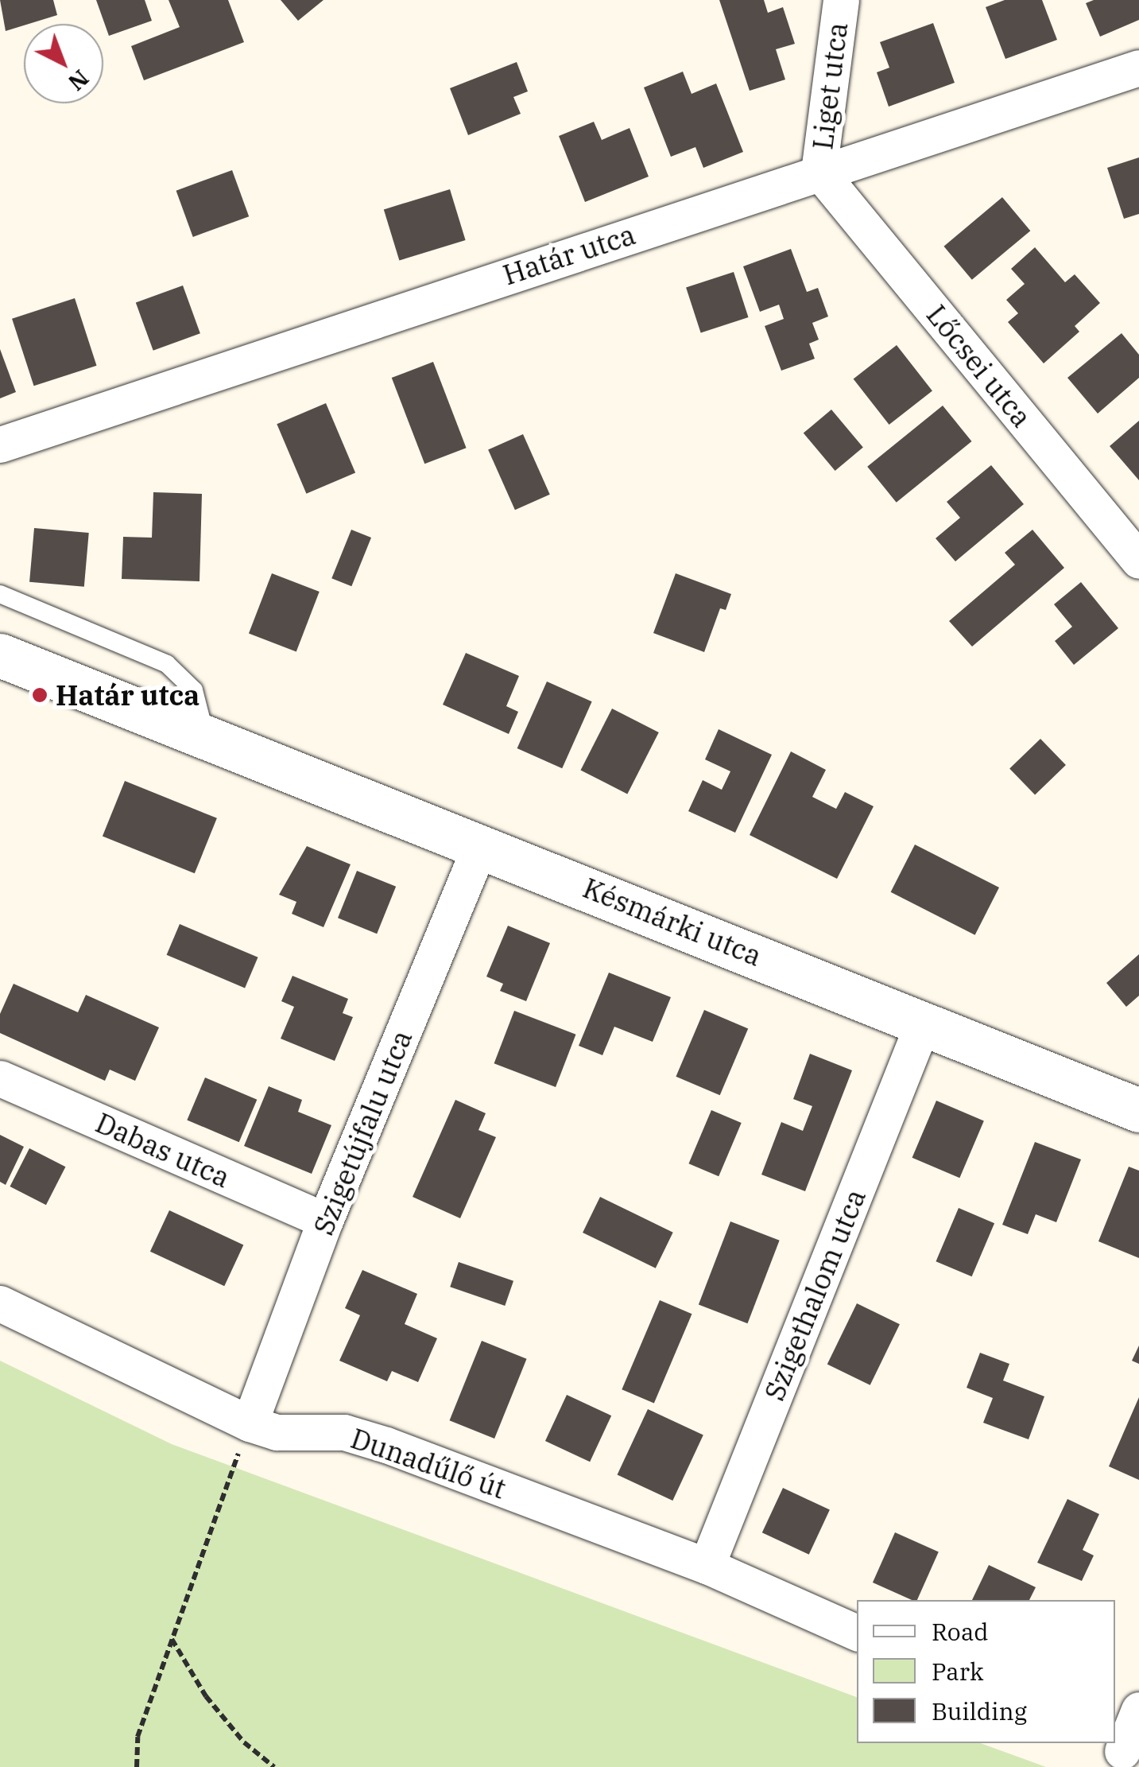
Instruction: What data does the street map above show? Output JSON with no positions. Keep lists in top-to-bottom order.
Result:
{
  "streets": {
    "street": [
      "Liget utca",
      "Határ utca",
      "Lőcsei utca",
      "Késmárki utca",
      "Szigetújfalu utca",
      "Dabas utca",
      "Szigethalom utca",
      "Dunadűlő út"
    ]
  },
  "crossings": [
    ["Liget utca", "Határ utca"],
    ["Liget utca", "Lőcsei utca"],
    ["Határ utca", "Lőcsei utca"],
    ["Késmárki utca", "Szigetújfalu utca"],
    ["Késmárki utca", "Szigethalom utca"],
    ["Szigetújfalu utca", "Dabas utca"],
    ["Szigetújfalu utca", "Dunadűlő út"],
    ["Szigethalom utca", "Dunadűlő út"]
  ],
  "places": ["Határ utca"],
  "legend": ["Road", "Park", "Building"],
  "north": "bottom right"
}
